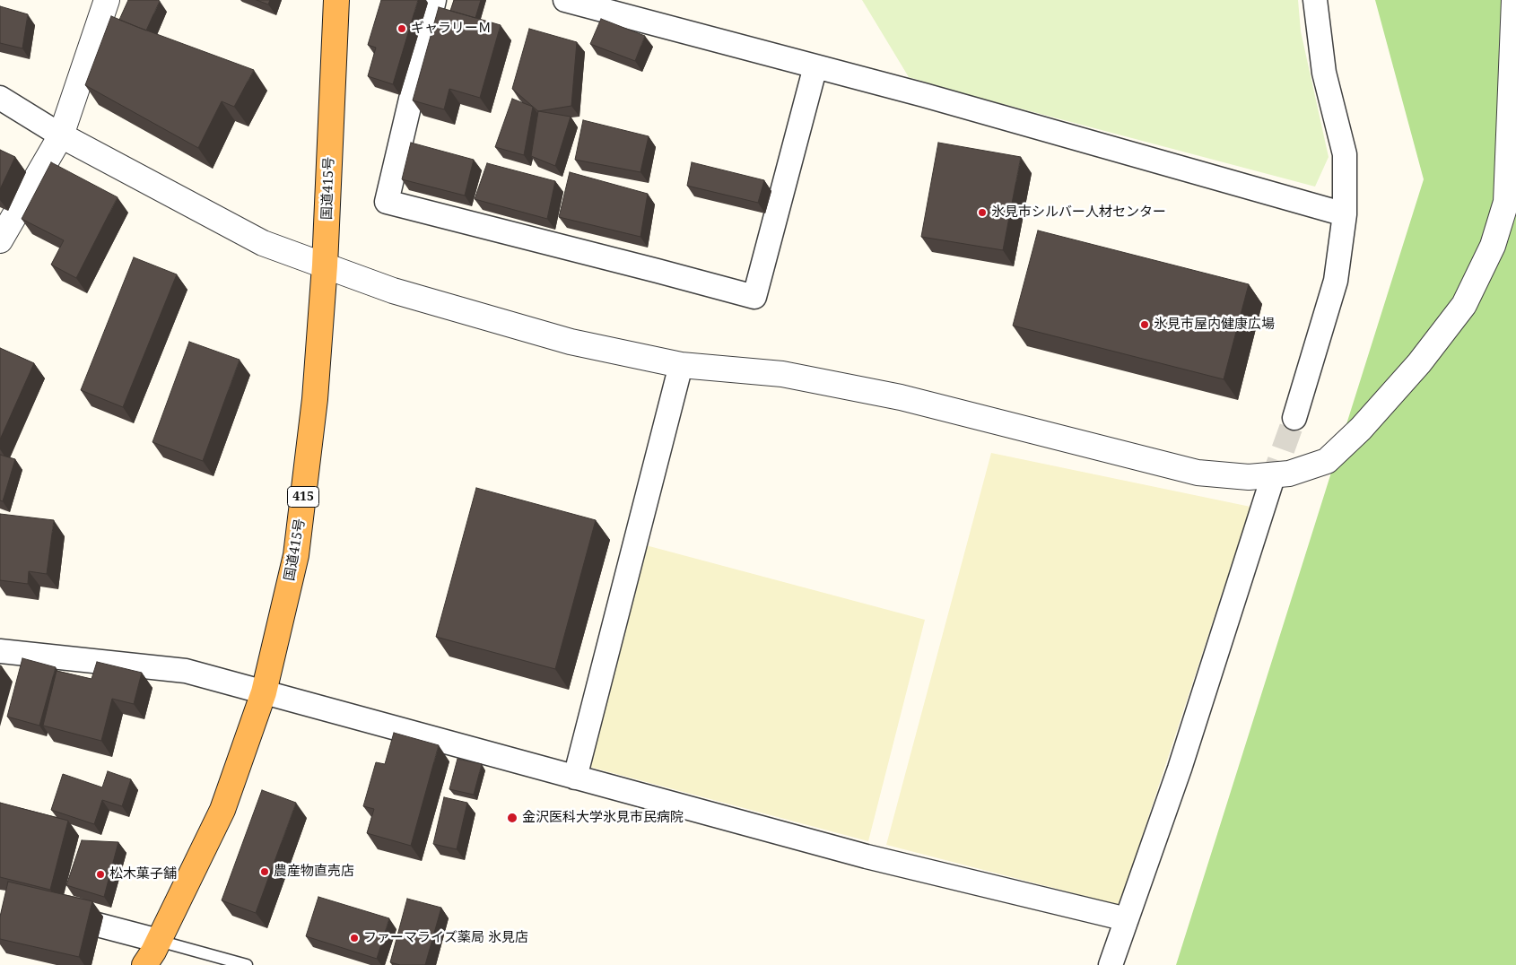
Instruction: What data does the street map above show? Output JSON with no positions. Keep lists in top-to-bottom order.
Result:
{
  "streets": {
    "highway": ["国道415号", "415"]
  },
  "places": [
    "ギャラリーＭ",
    "氷見市シルバー人材センター",
    "氷見市屋内健康広場",
    "金沢医科大学氷見市民病院",
    "農産物直売店",
    "松木菓子舗",
    "ファーマライズ薬局 氷見店"
  ]
}
